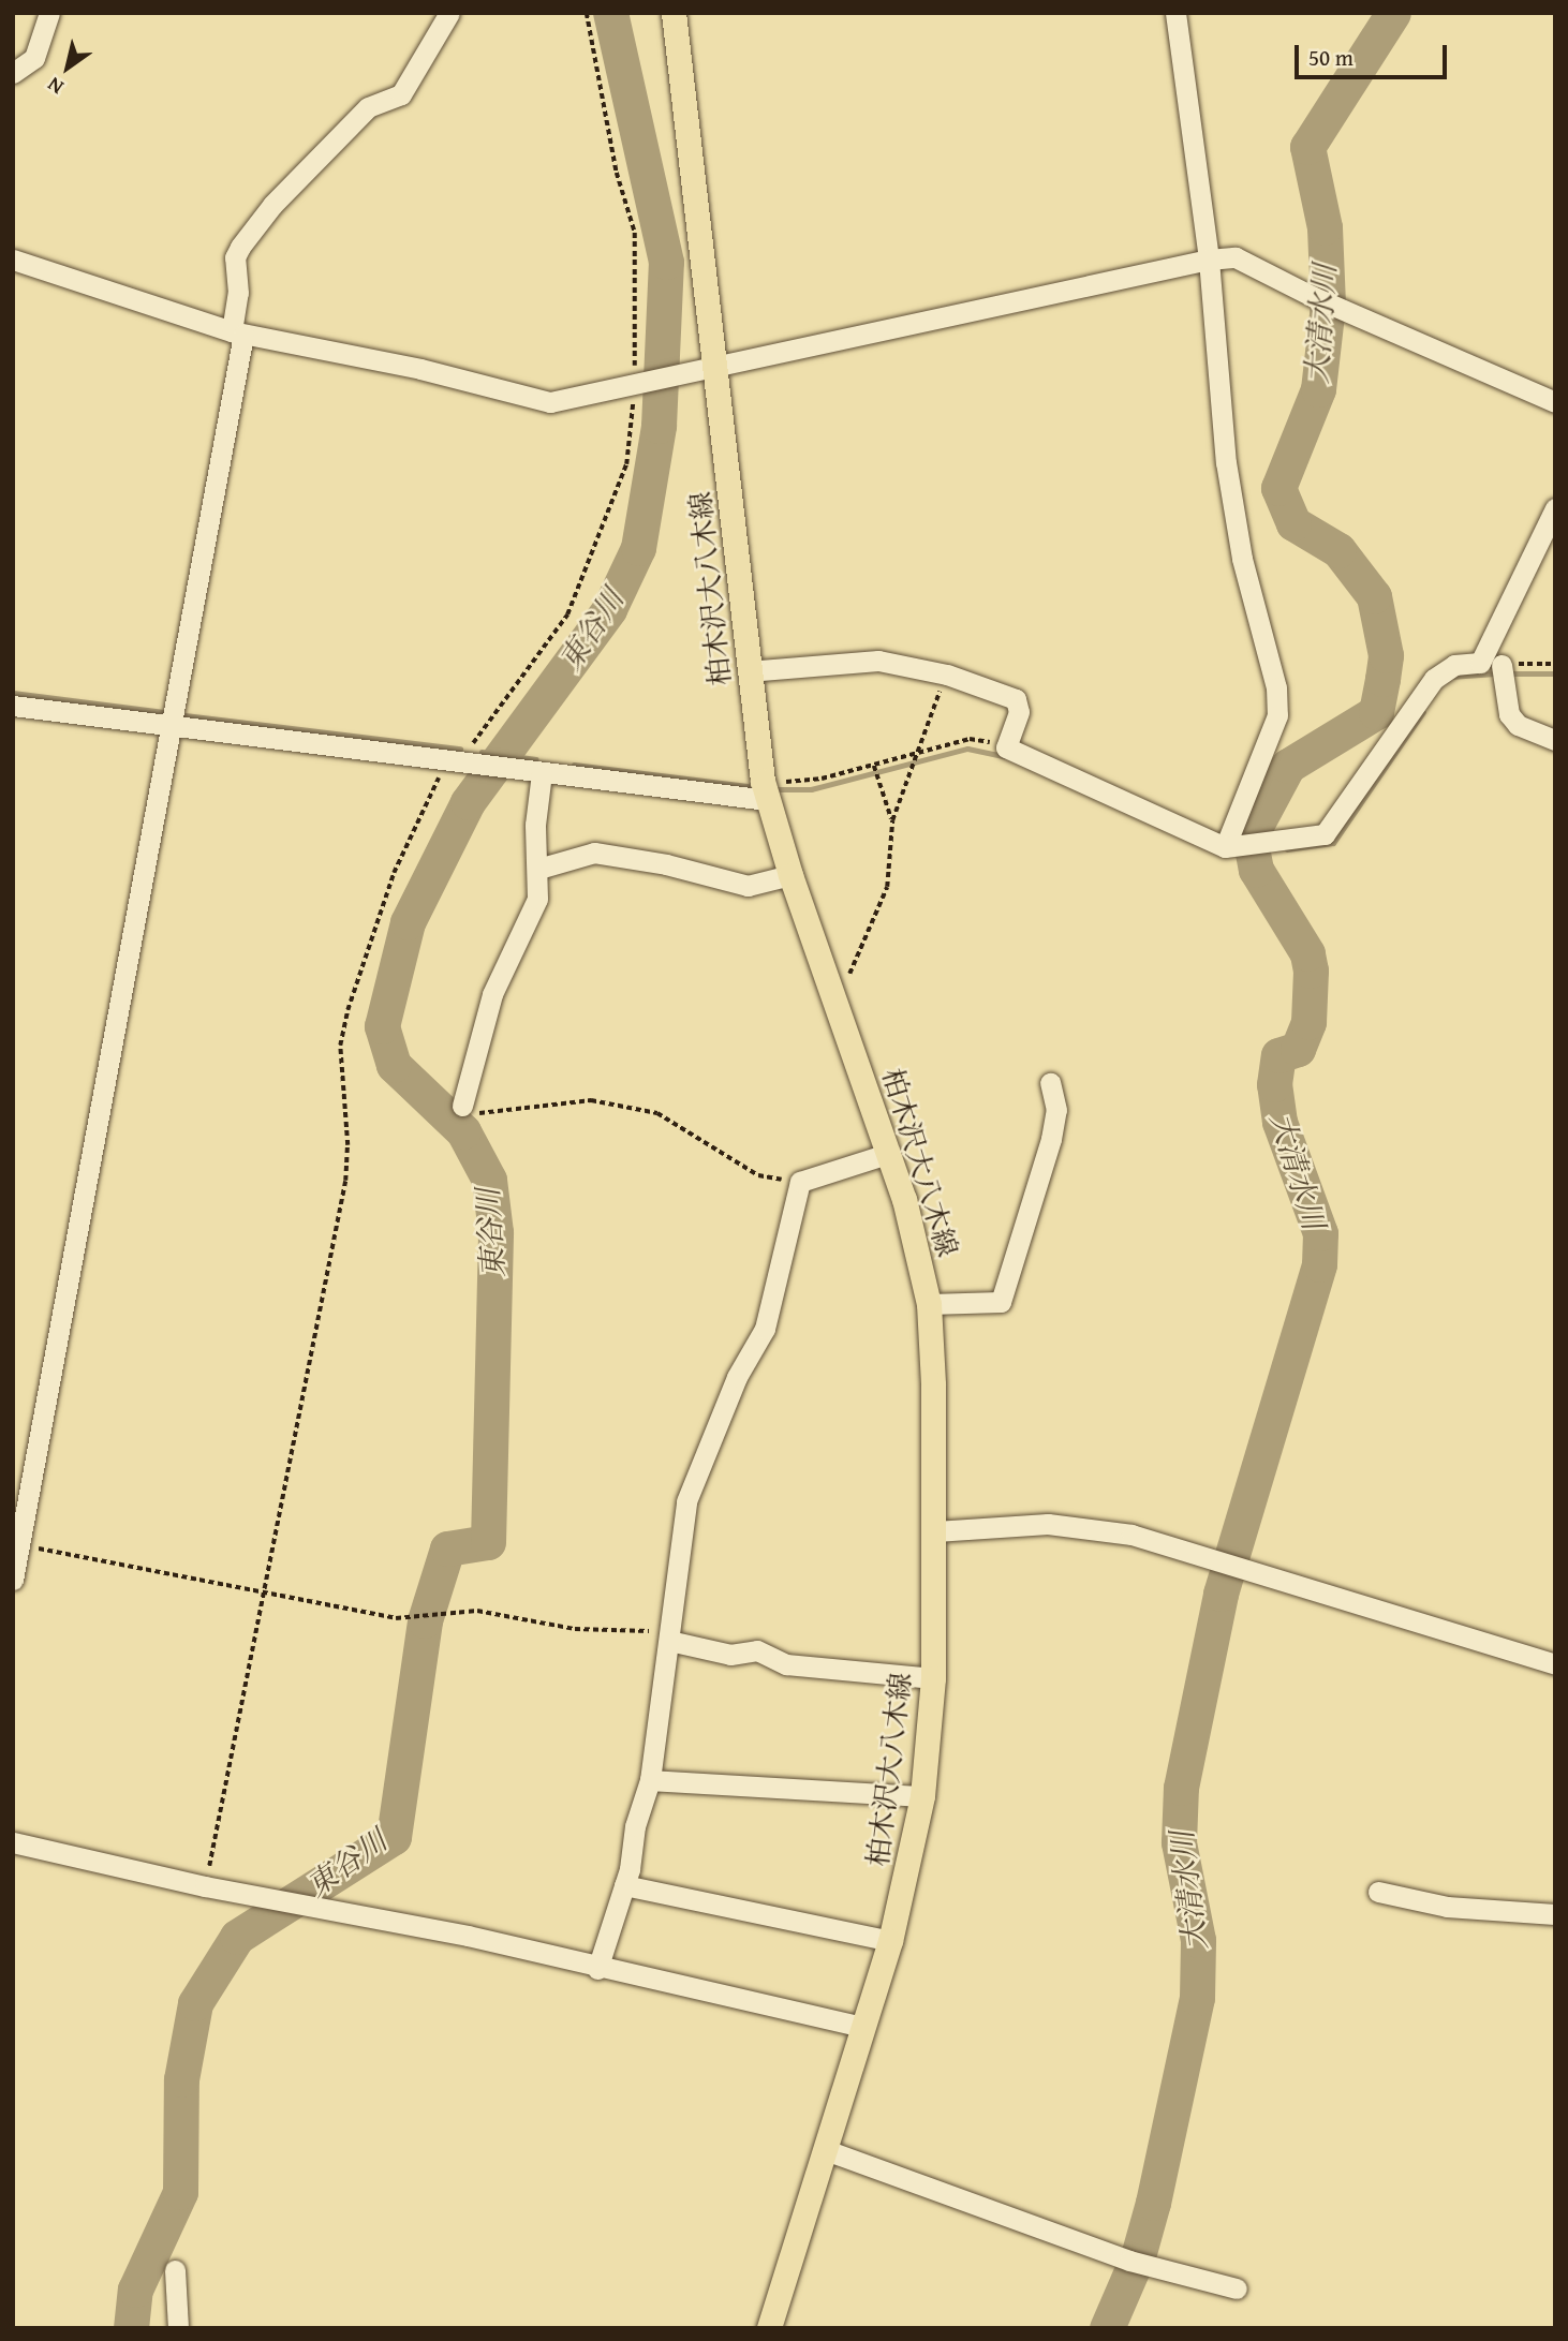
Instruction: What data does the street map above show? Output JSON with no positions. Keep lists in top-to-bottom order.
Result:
{
  "streets": {
    "main road": ["柏木沢大八木線"]
  },
  "water": ["大清水川", "東谷川"],
  "scale_bar": "50 m",
  "north": "bottom left"
}
